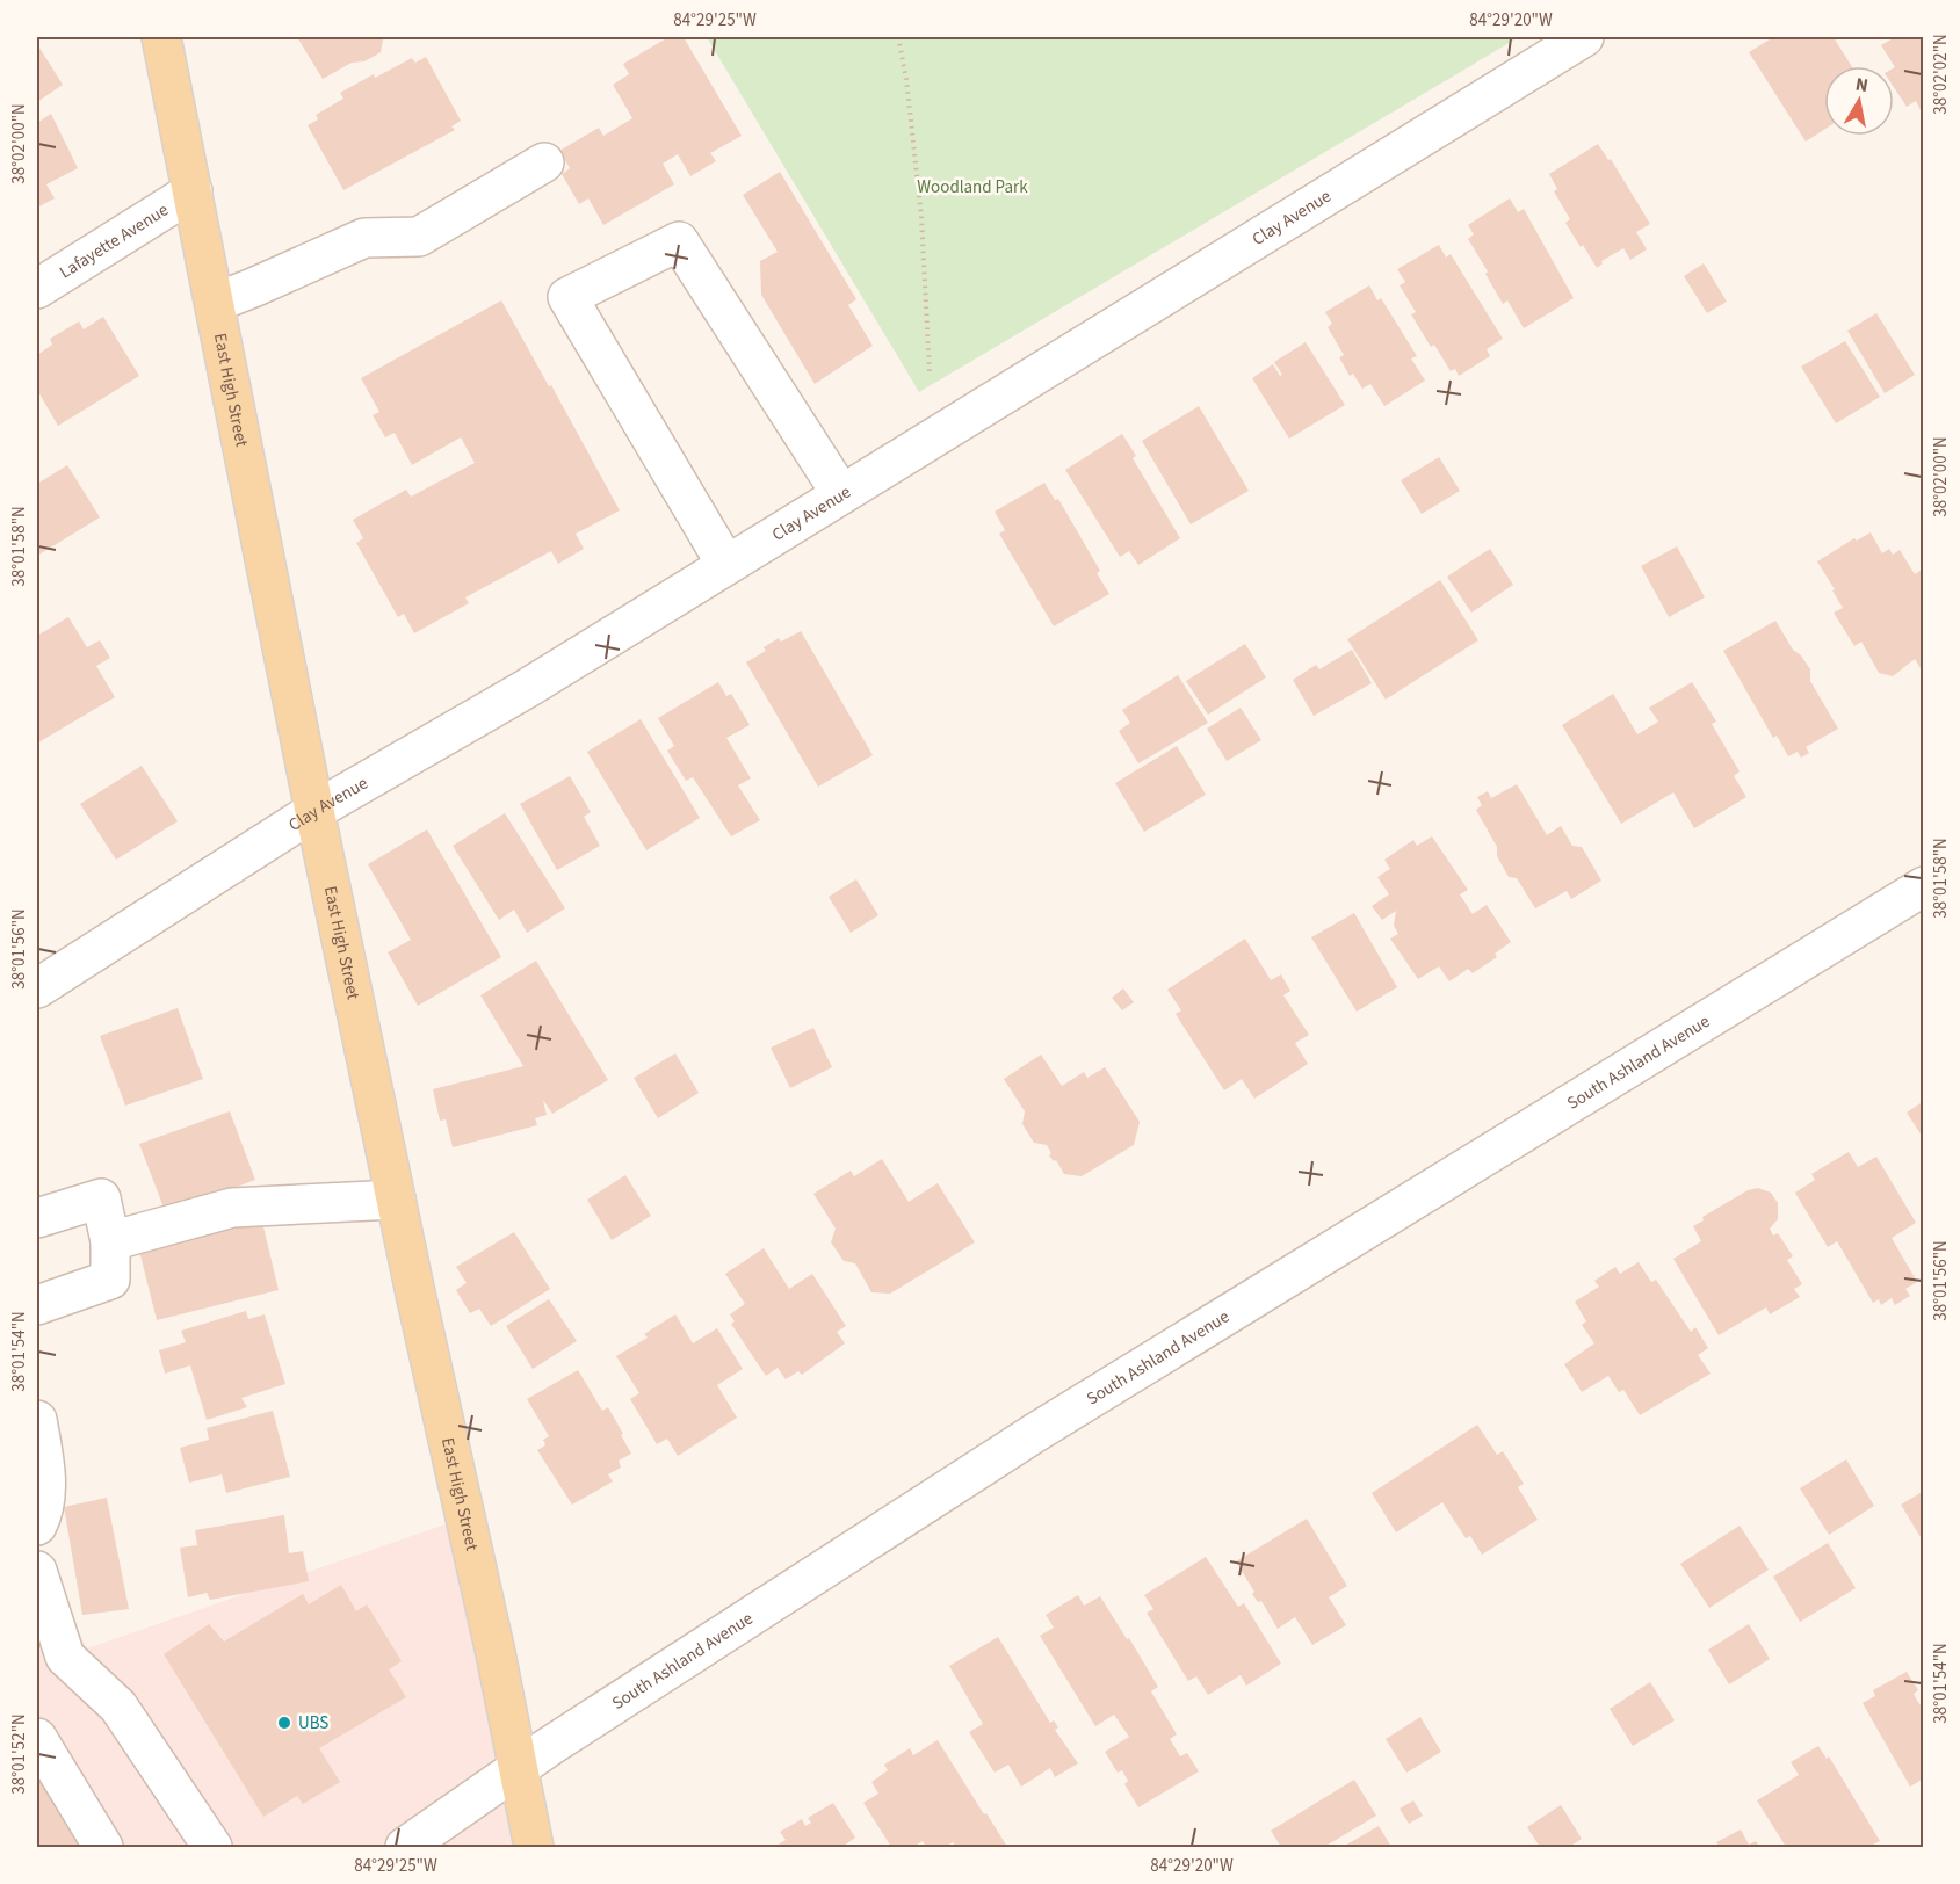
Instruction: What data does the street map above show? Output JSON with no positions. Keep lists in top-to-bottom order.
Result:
{
  "streets": {
    "main road": ["East High Street"],
    "street": ["Clay Avenue", "Lafayette Avenue", "South Ashland Avenue"]
  },
  "crossings": [
    ["Clay Avenue", "East High Street"],
    ["Lafayette Avenue", "East High Street"],
    ["East High Street", "South Ashland Avenue"]
  ],
  "parks": ["Woodland Park"],
  "places": ["UBS"],
  "north": "top",
  "coordinates": [
    "84°29'25\"W",
    "84°29'20\"W",
    "38°02'02\"N",
    "38°02'00\"N",
    "38°01'58\"N",
    "38°01'56\"N",
    "38°01'54\"N",
    "38°01'52\"N"
  ]
}
